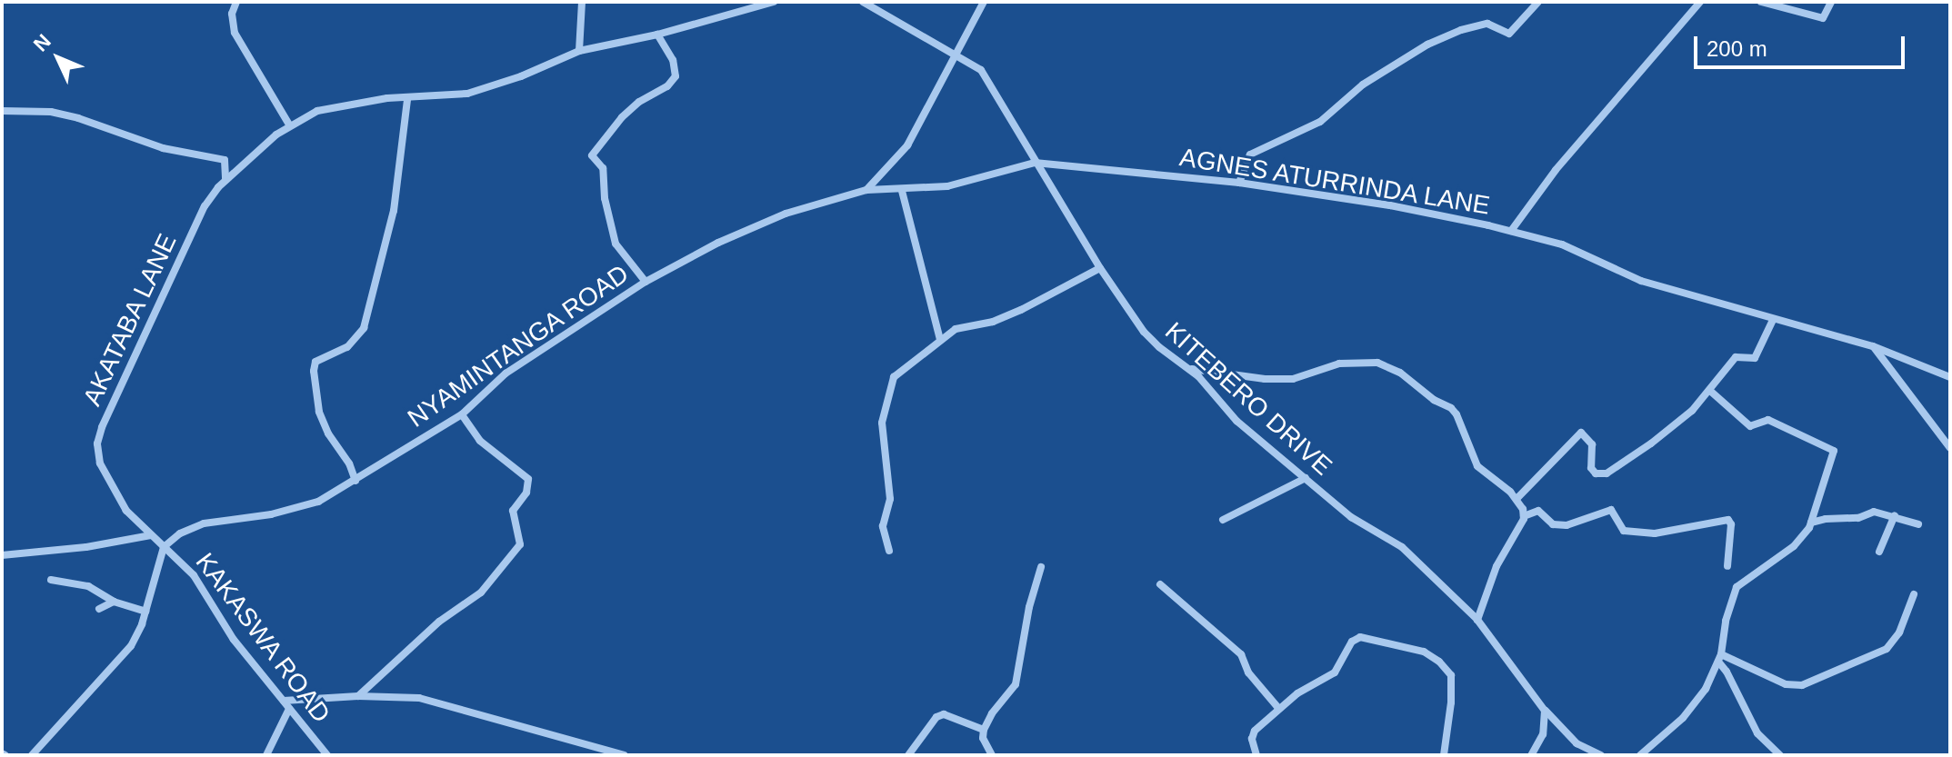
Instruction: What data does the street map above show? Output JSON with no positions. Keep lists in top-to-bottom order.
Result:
{
  "streets": {
    "street": [
      "AGNES ATURRINDA LANE",
      "AKATABA LANE",
      "NYAMINTANGA ROAD",
      "KITEBERO DRIVE",
      "KAKASWA ROAD"
    ]
  },
  "crossings": [
    ["AGNES ATURRINDA LANE", "NYAMINTANGA ROAD"],
    ["AGNES ATURRINDA LANE", "KITEBERO DRIVE"],
    ["AKATABA LANE", "NYAMINTANGA ROAD"],
    ["AKATABA LANE", "KAKASWA ROAD"],
    ["NYAMINTANGA ROAD", "KAKASWA ROAD"]
  ],
  "scale_bar": "200 m",
  "north": "top left"
}
